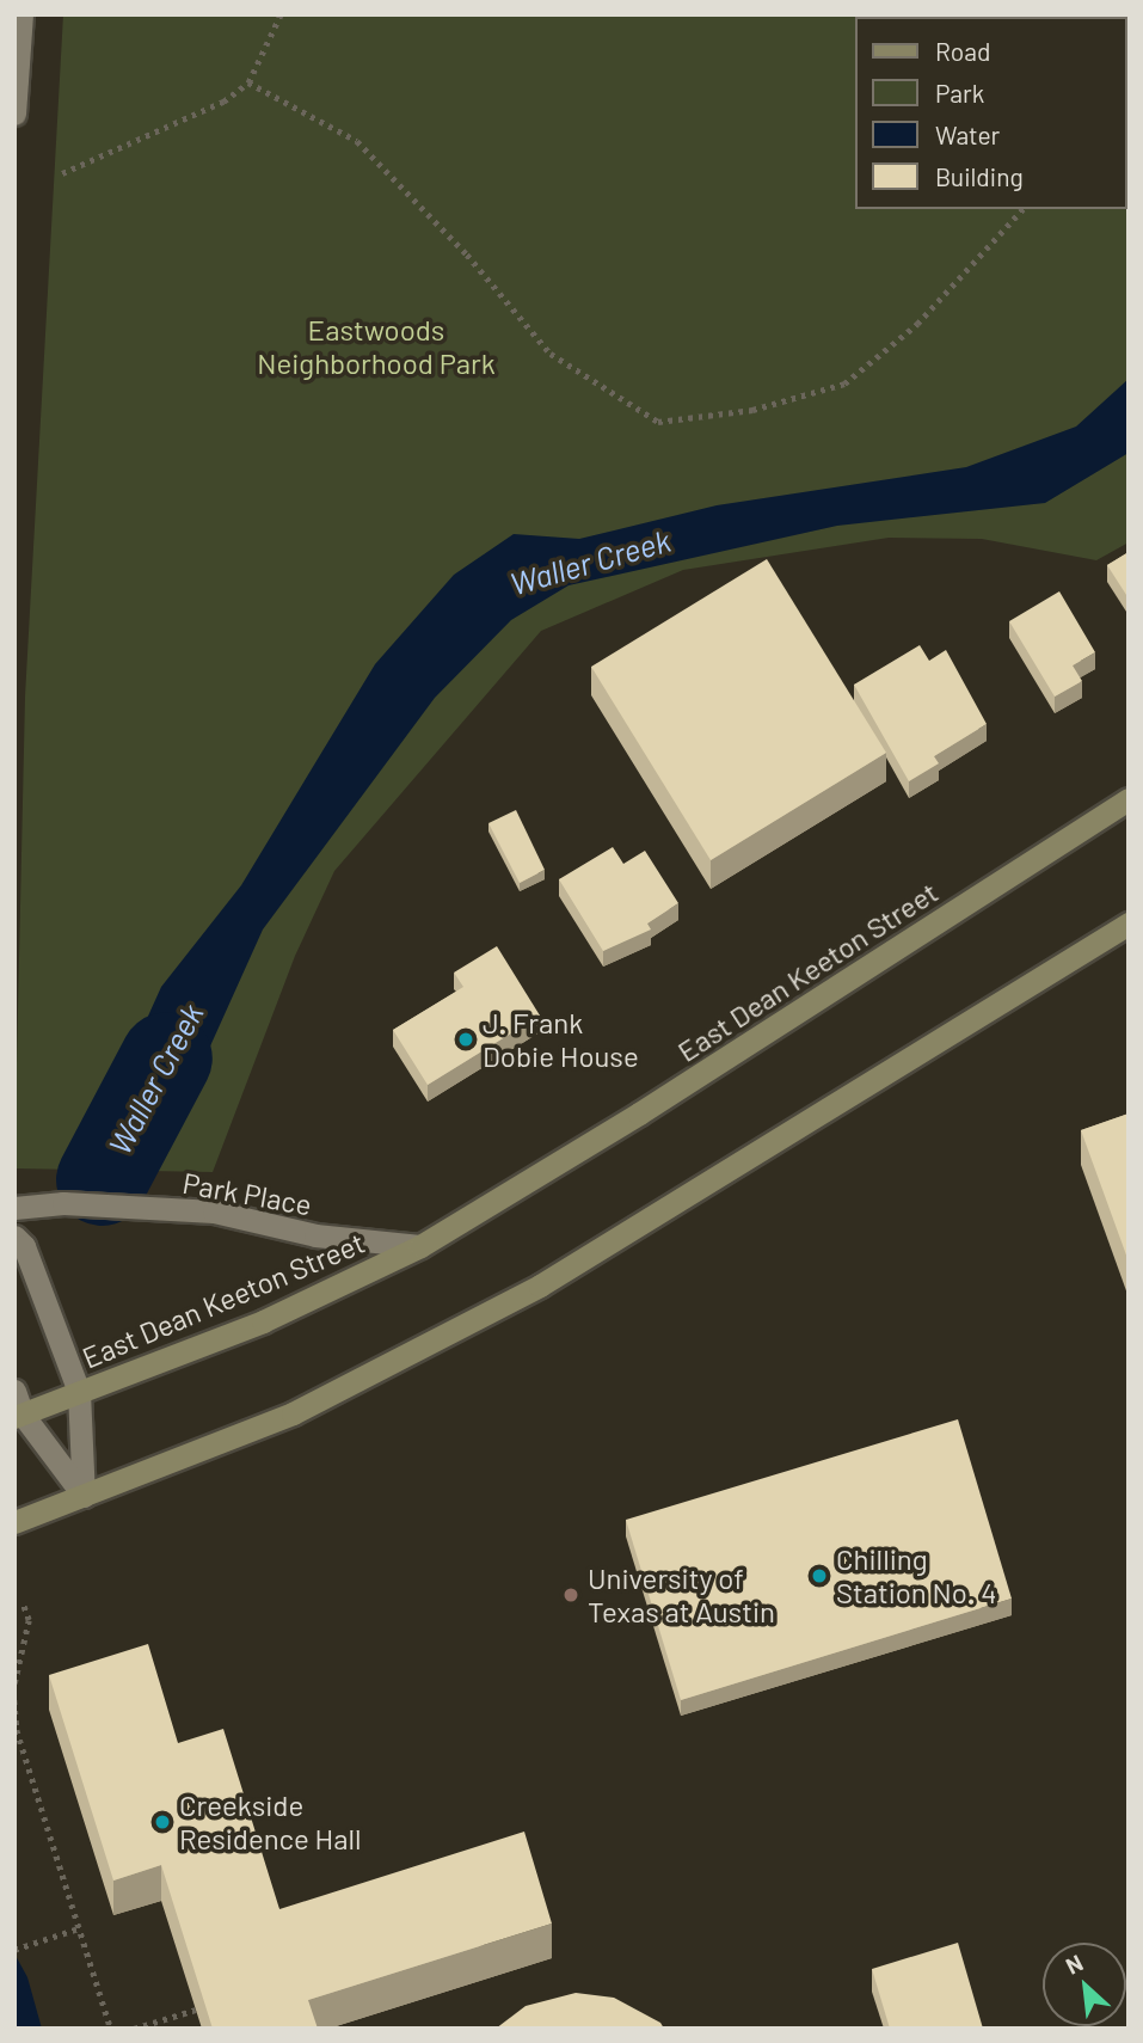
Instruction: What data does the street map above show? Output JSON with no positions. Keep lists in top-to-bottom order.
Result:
{
  "streets": {
    "main road": ["East Dean Keeton Street"],
    "street": ["Park Place"]
  },
  "crossings": [
    ["East Dean Keeton Street", "Park Place"]
  ],
  "water": ["Waller Creek"],
  "parks": ["Eastwoods Neighborhood Park"],
  "places": [
    "J. Frank Dobie House",
    "Chilling Station No. 4",
    "University of Texas at Austin",
    "Creekside Residence Hall"
  ],
  "legend": [
    "Road",
    "Park",
    "Water",
    "Building"
  ],
  "north": "top left"
}
